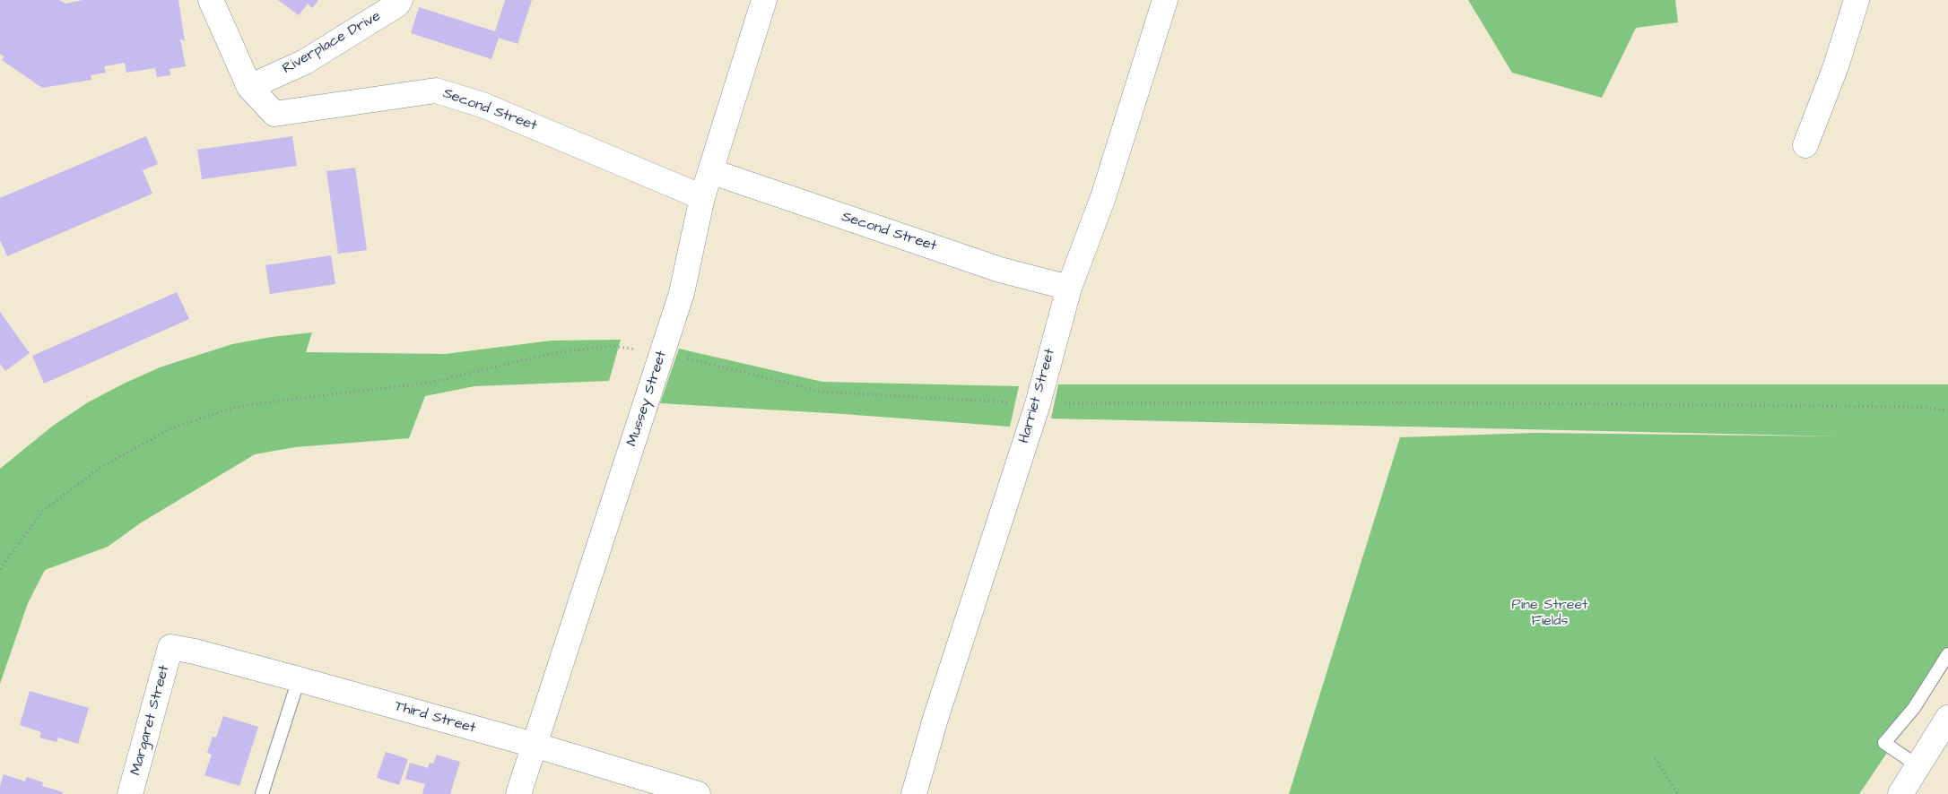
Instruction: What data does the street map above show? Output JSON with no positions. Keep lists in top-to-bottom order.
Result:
{
  "streets": {
    "street": [
      "Riverplace Drive",
      "Second Street",
      "Harriet Street",
      "Mussey Street",
      "Third Street",
      "Margaret Street"
    ]
  },
  "crossings": [
    ["Riverplace Drive", "Second Street"],
    ["Second Street", "Harriet Street"],
    ["Second Street", "Mussey Street"],
    ["Mussey Street", "Third Street"],
    ["Third Street", "Margaret Street"]
  ],
  "parks": ["Pine Street Fields"]
}
